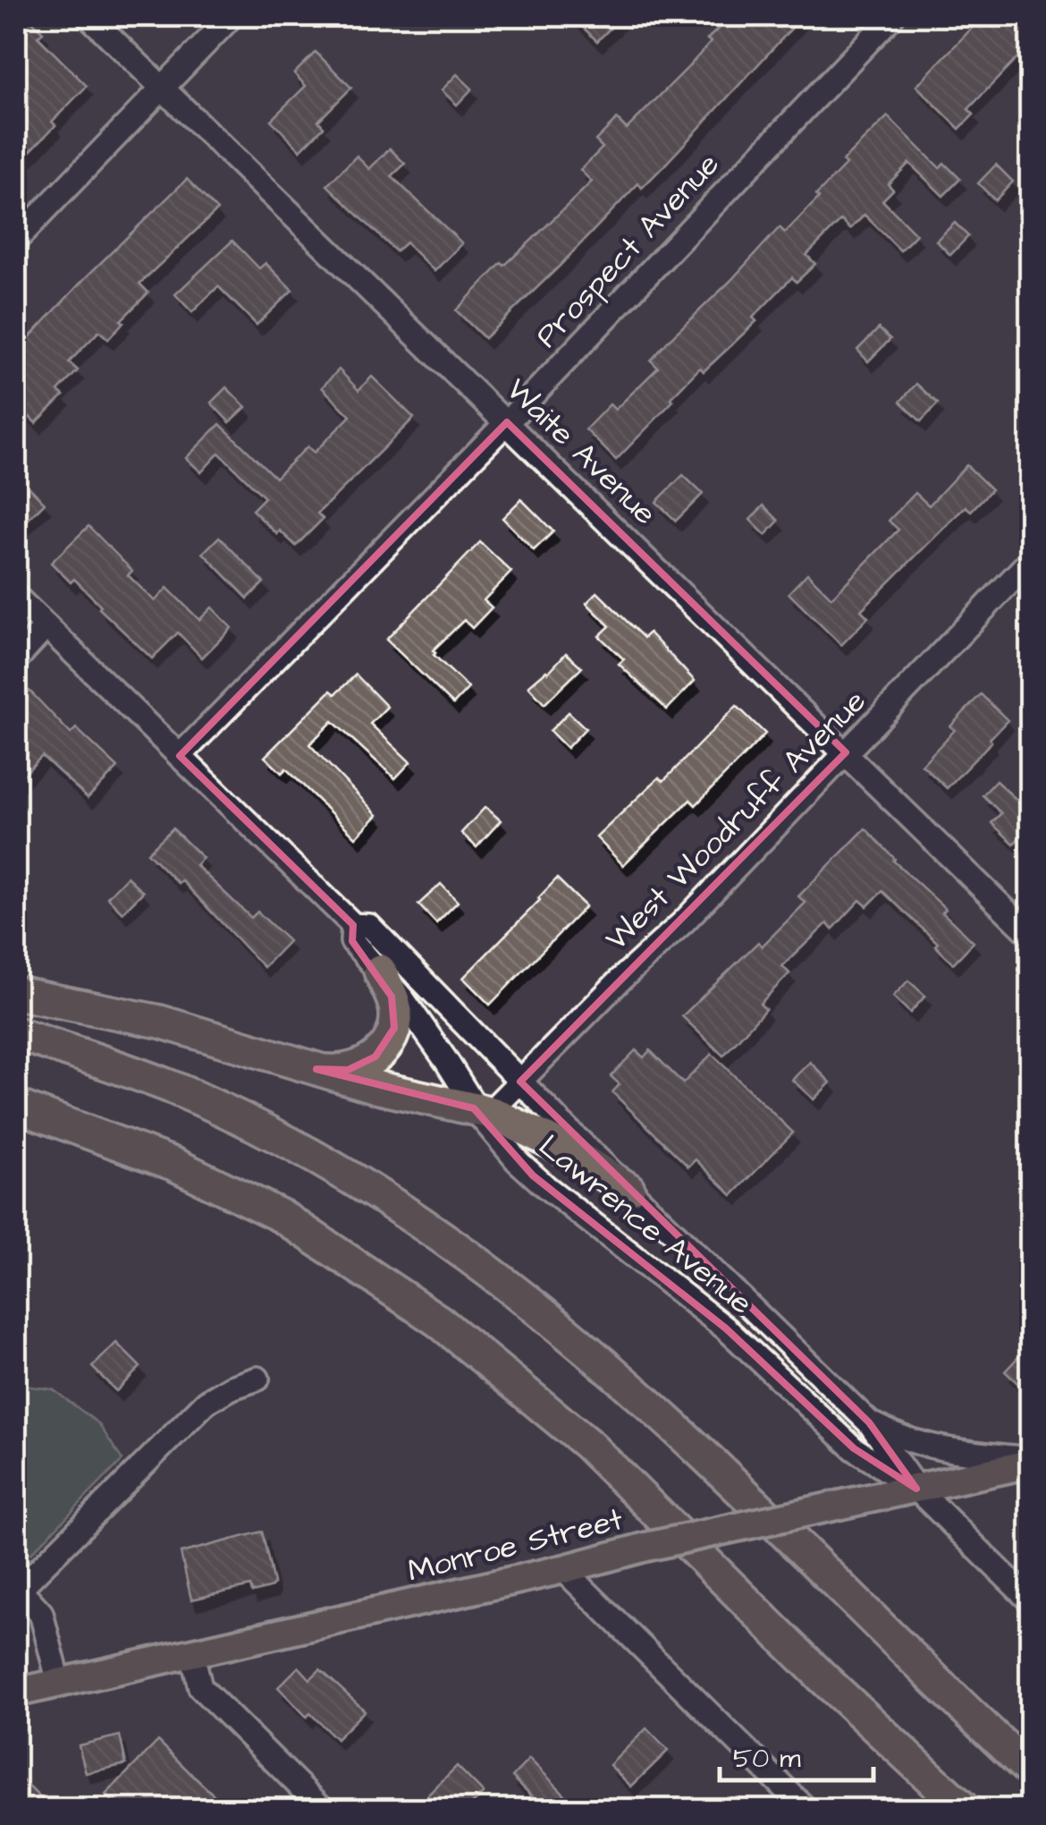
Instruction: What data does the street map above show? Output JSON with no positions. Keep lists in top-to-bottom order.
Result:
{
  "streets": {
    "main road": ["Monroe Street"],
    "street": [
      "Prospect Avenue",
      "Waite Avenue",
      "West Woodruff Avenue",
      "Lawrence Avenue"
    ]
  },
  "crossings": [
    ["Prospect Avenue", "Waite Avenue"],
    ["Prospect Avenue", "Lawrence Avenue"],
    ["Waite Avenue", "West Woodruff Avenue"],
    ["West Woodruff Avenue", "Lawrence Avenue"],
    ["Lawrence Avenue", "Monroe Street"]
  ],
  "scale_bar": "50 m"
}
